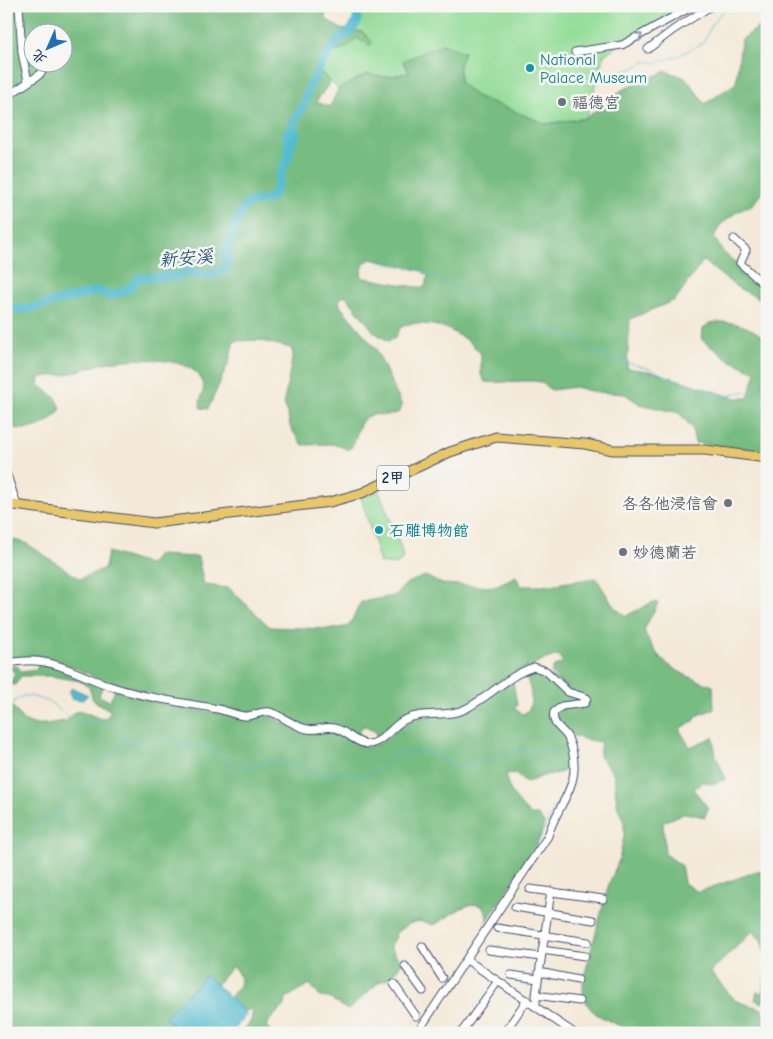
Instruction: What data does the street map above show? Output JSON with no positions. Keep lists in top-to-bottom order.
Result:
{
  "streets": {
    "main road": ["2甲"]
  },
  "water": ["新安溪"],
  "places": [
    "National Palace Museum",
    "福德宮",
    "各各他浸信會",
    "石雕博物館",
    "妙德蘭若"
  ],
  "north": "bottom left"
}
